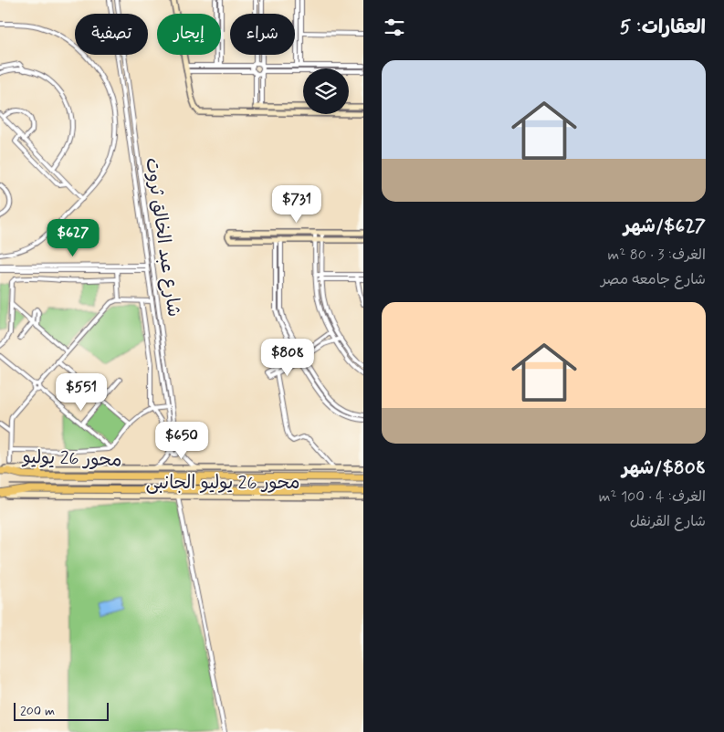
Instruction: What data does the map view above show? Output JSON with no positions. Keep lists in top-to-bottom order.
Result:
{
  "streets": {
    "highway": ["محور 26 يوليو"],
    "street": ["شارع عبد الخالق ثروت", "محور 26 يوليو الجانبى"]
  },
  "crossings": [
    ["محور 26 يوليو", "محور 26 يوليو الجانبى"]
  ],
  "scale_bar": "200 m",
  "page": {
    "heading": "العقارات: 5",
    "chip": ["شراء", "إيجار", "تصفية"],
    "list": [
      {
        "name": "$627/شهر",
        "note": "الغرف: 3 · 80 m² · شارع جامعه مصر"
      },
      {
        "name": "$808/شهر",
        "note": "الغرف: 4 · 100 m² · شارع القرنفل"
      }
    ],
    "price": [
      "$731",
      "$627",
      "$808",
      "$551",
      "$650"
    ],
    "scale": "200 m"
  }
}
